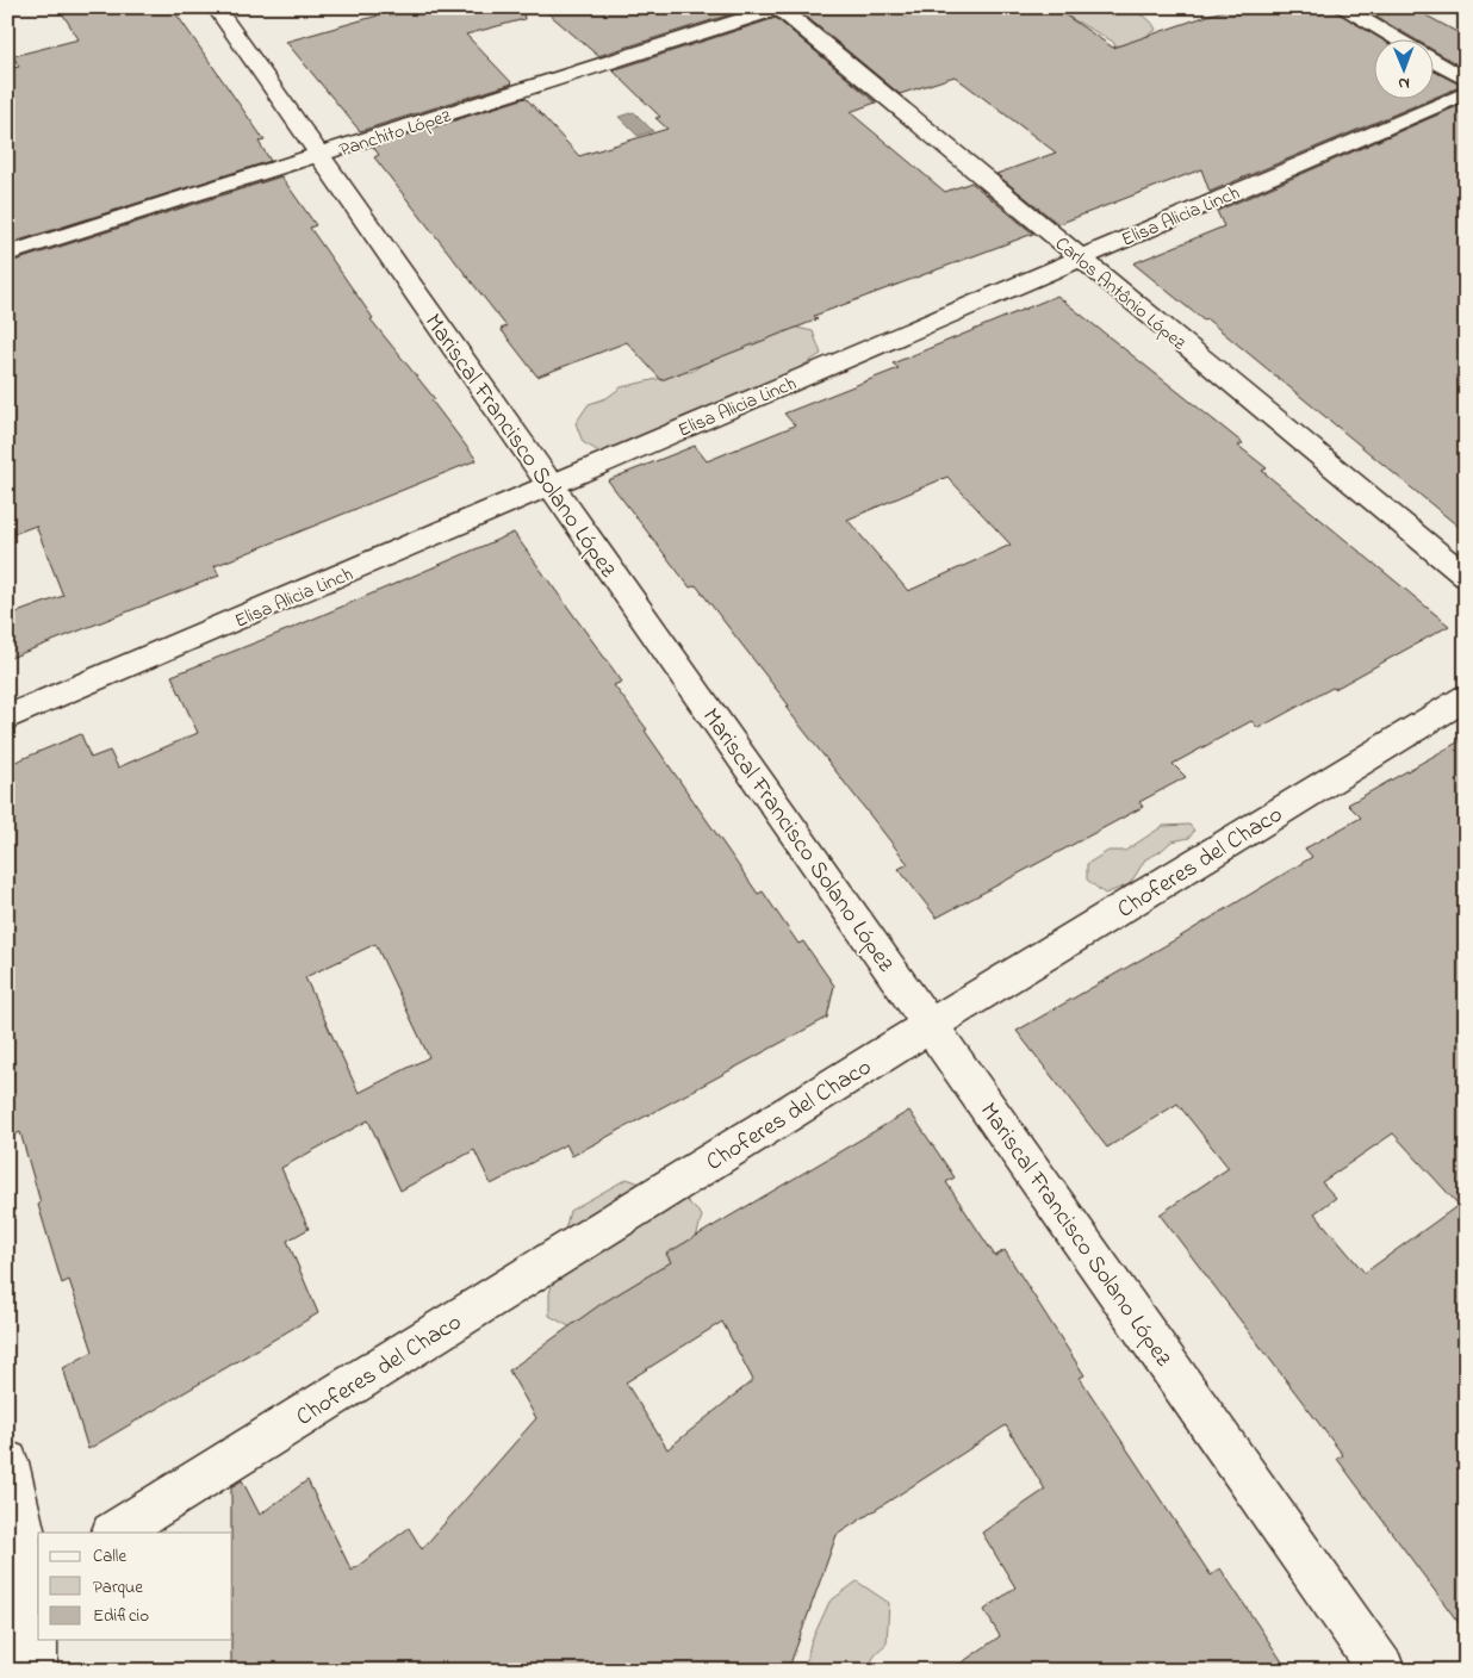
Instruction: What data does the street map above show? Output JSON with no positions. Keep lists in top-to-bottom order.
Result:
{
  "streets": {
    "street": [
      "Panchito López",
      "Elisa Alicia Linch",
      "Carlos Antônio López",
      "Mariscal Francisco Solano López",
      "Choferes del Chaco"
    ]
  },
  "crossings": [
    ["Panchito López", "Carlos Antônio López"],
    ["Panchito López", "Mariscal Francisco Solano López"],
    ["Elisa Alicia Linch", "Carlos Antônio López"],
    ["Elisa Alicia Linch", "Mariscal Francisco Solano López"],
    ["Mariscal Francisco Solano López", "Choferes del Chaco"]
  ],
  "legend": ["Calle", "Parque", "Edificio"],
  "north": "bottom"
}
